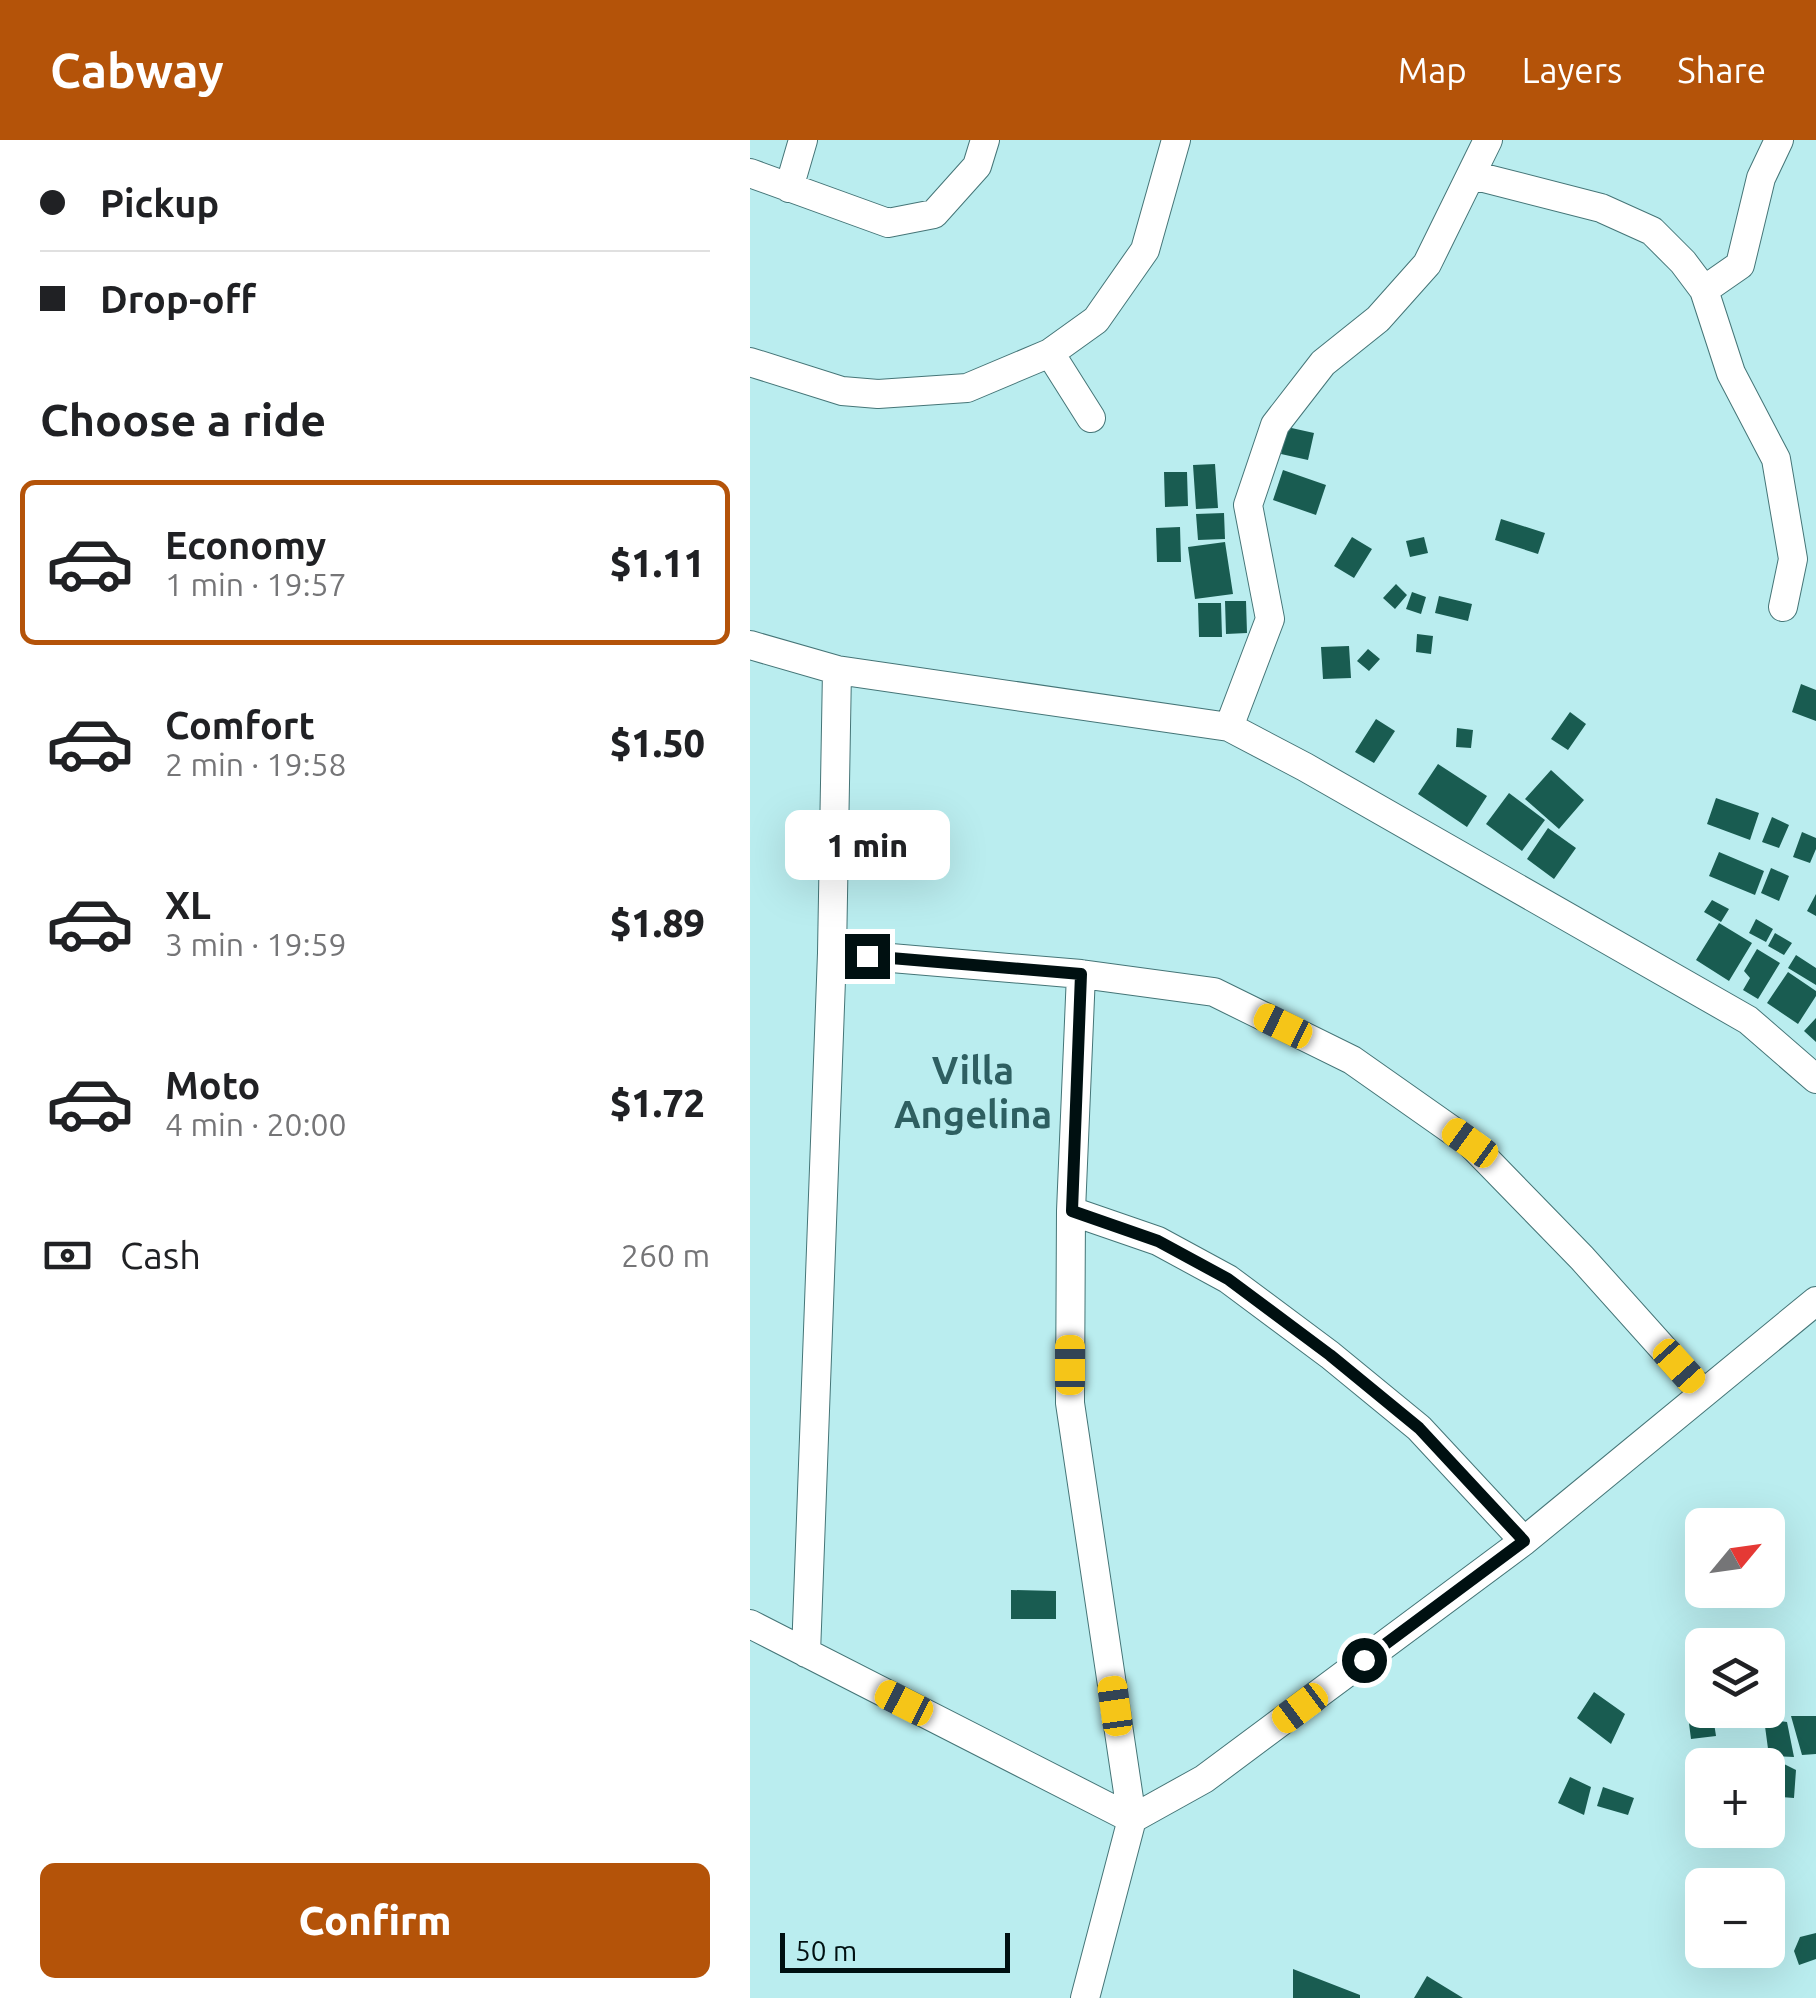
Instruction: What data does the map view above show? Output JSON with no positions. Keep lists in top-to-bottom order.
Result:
{
  "districts": ["Villa Angelina"],
  "scale_bar": "50 m",
  "north": "top right",
  "page": {
    "header": "Cabway",
    "nav": ["Map", "Layers", "Share"],
    "banner": ["Pickup", "Drop-off"],
    "heading": "Choose a ride",
    "list": [
      {
        "name": "Economy",
        "note": "1 min · 19:57",
        "value": "$1.11"
      },
      {
        "name": "Comfort",
        "note": "2 min · 19:58",
        "value": "$1.50"
      },
      {
        "name": "XL",
        "note": "3 min · 19:59",
        "value": "$1.89"
      },
      {
        "name": "Moto",
        "note": "4 min · 20:00",
        "value": "$1.72"
      }
    ],
    "bubble": "1 min",
    "pay": ["Cash", "260 m"],
    "map_buttons": ["+", "−"],
    "buttons": "Confirm",
    "scale": "50 m"
  }
}
